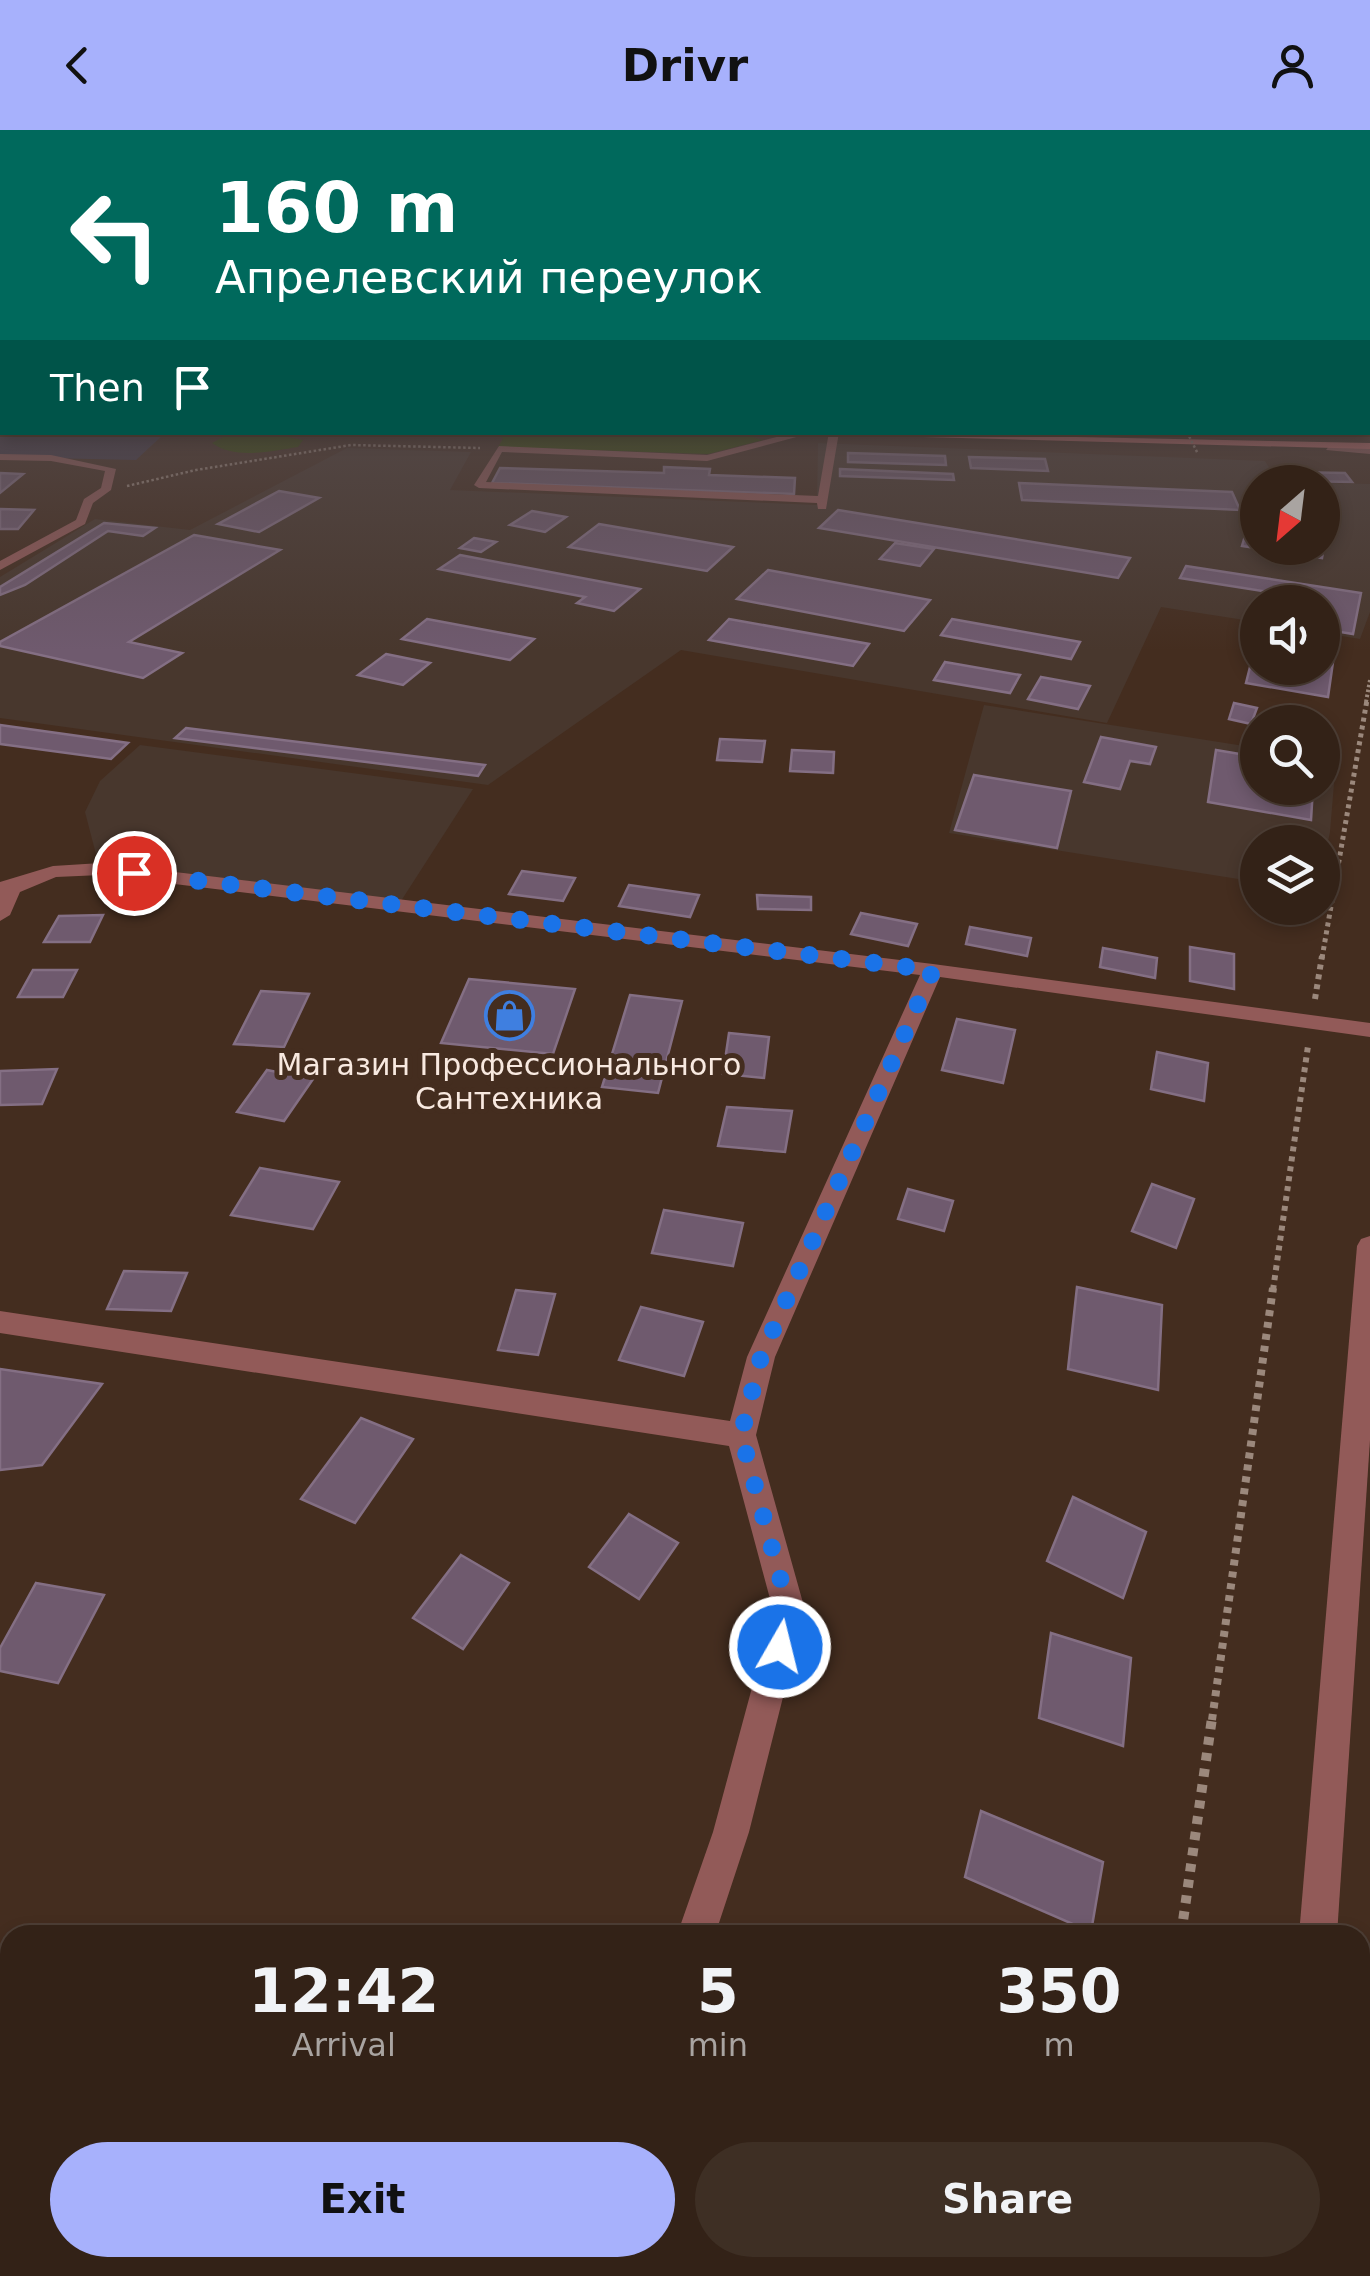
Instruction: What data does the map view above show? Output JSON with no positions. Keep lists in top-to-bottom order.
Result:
{
  "places": {
    "shop": ["Магазин Профессионального Сантехника"]
  },
  "north": "bottom left",
  "page": {
    "header": "Drivr",
    "turn": ["160 m", "Апрелевский переулок"],
    "then": "Then",
    "eta": [
      "12:42",
      "Arrival",
      "5",
      "min",
      "350",
      "m"
    ],
    "buttons": ["Exit", "Share"]
  }
}
